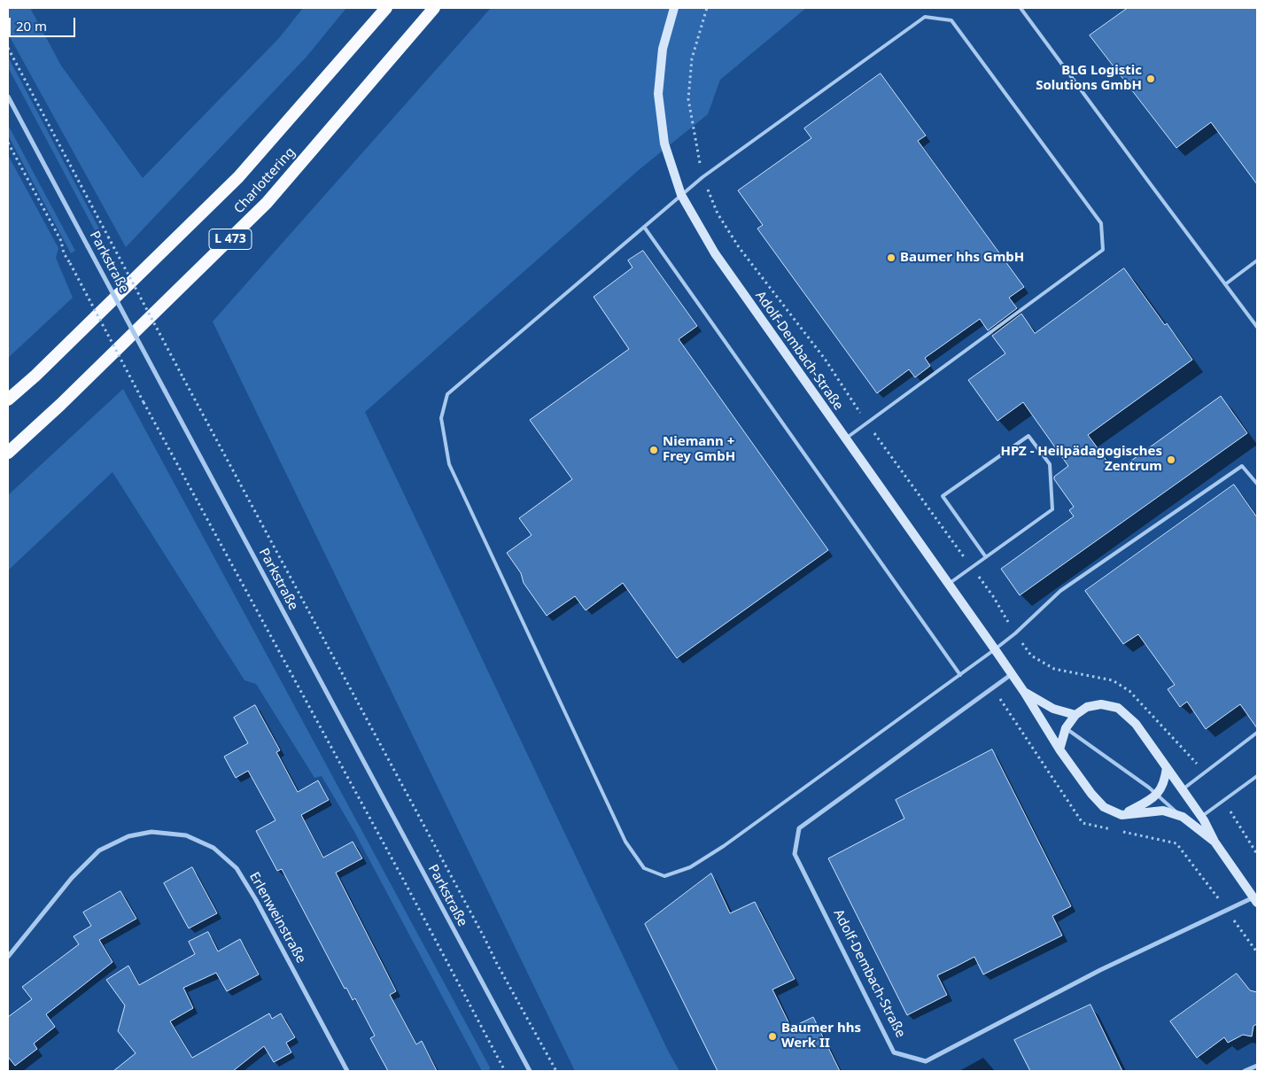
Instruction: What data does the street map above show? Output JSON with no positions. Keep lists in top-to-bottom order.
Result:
{
  "streets": {
    "highway": ["Charlottering", "L 473"],
    "main road": ["Adolf-Dembach-Straße"],
    "street": ["Parkstraße", "Erlenweinstraße"]
  },
  "places": [
    "BLG Logistic Solutions GmbH",
    "Baumer hhs GmbH",
    "Niemann + Frey GmbH",
    "HPZ - Heilpädagogisches Zentrum",
    "Baumer hhs Werk II"
  ],
  "scale_bar": "20 m"
}
